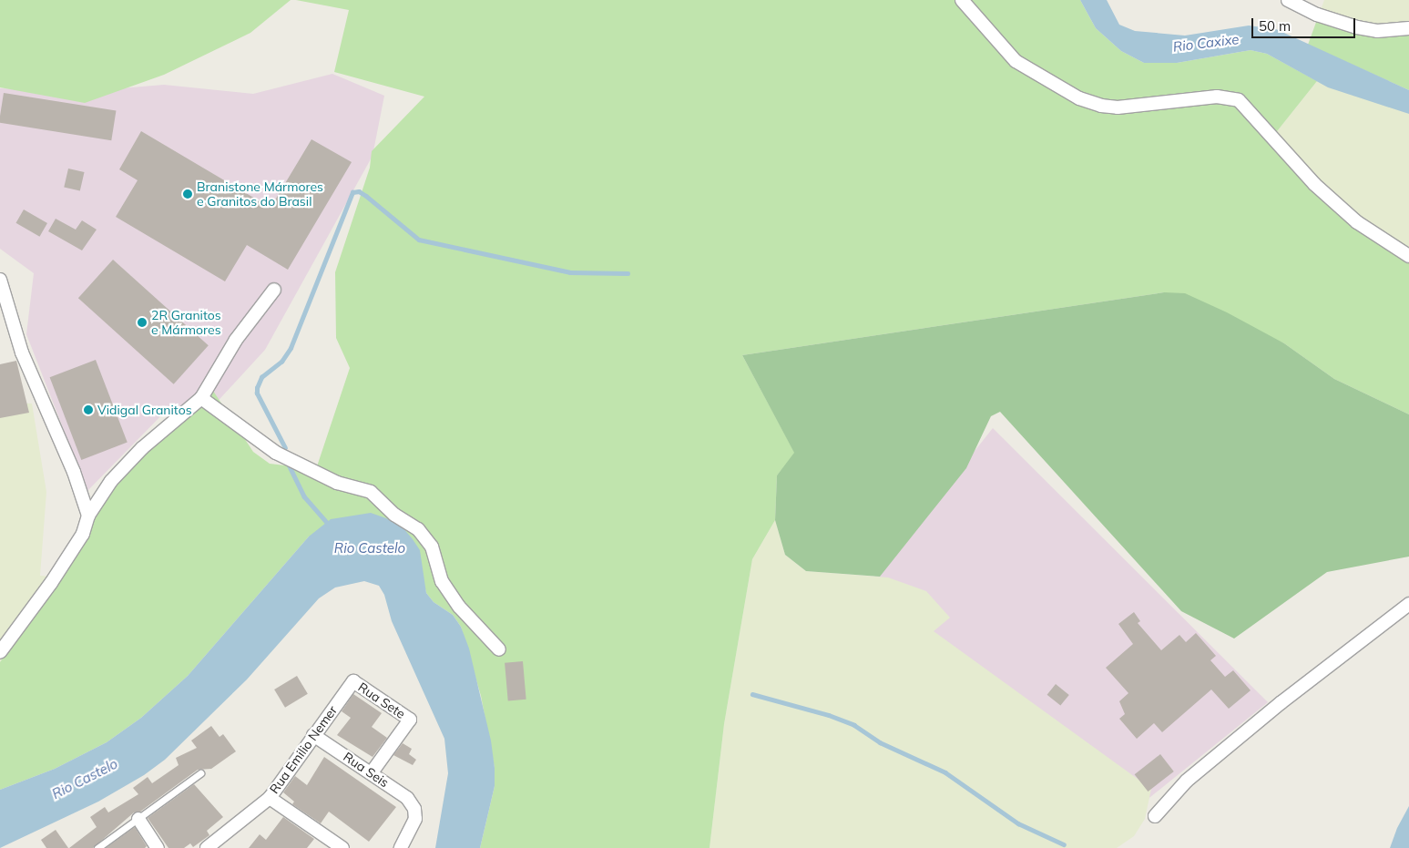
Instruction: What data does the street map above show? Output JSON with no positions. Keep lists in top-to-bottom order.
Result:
{
  "streets": {
    "street": ["Rua Sete", "Rua Emilio Nemer", "Rua Seis"]
  },
  "crossings": [
    ["Rua Sete", "Rua Emilio Nemer"],
    ["Rua Sete", "Rua Seis"],
    ["Rua Emilio Nemer", "Rua Seis"]
  ],
  "water": ["Rio Caxixe", "Rio Castelo"],
  "places": ["Branistone Mármores e Granitos do Brasil", "2R Granitos e Mármores", "Vidigal Granitos"],
  "scale_bar": "50 m"
}
